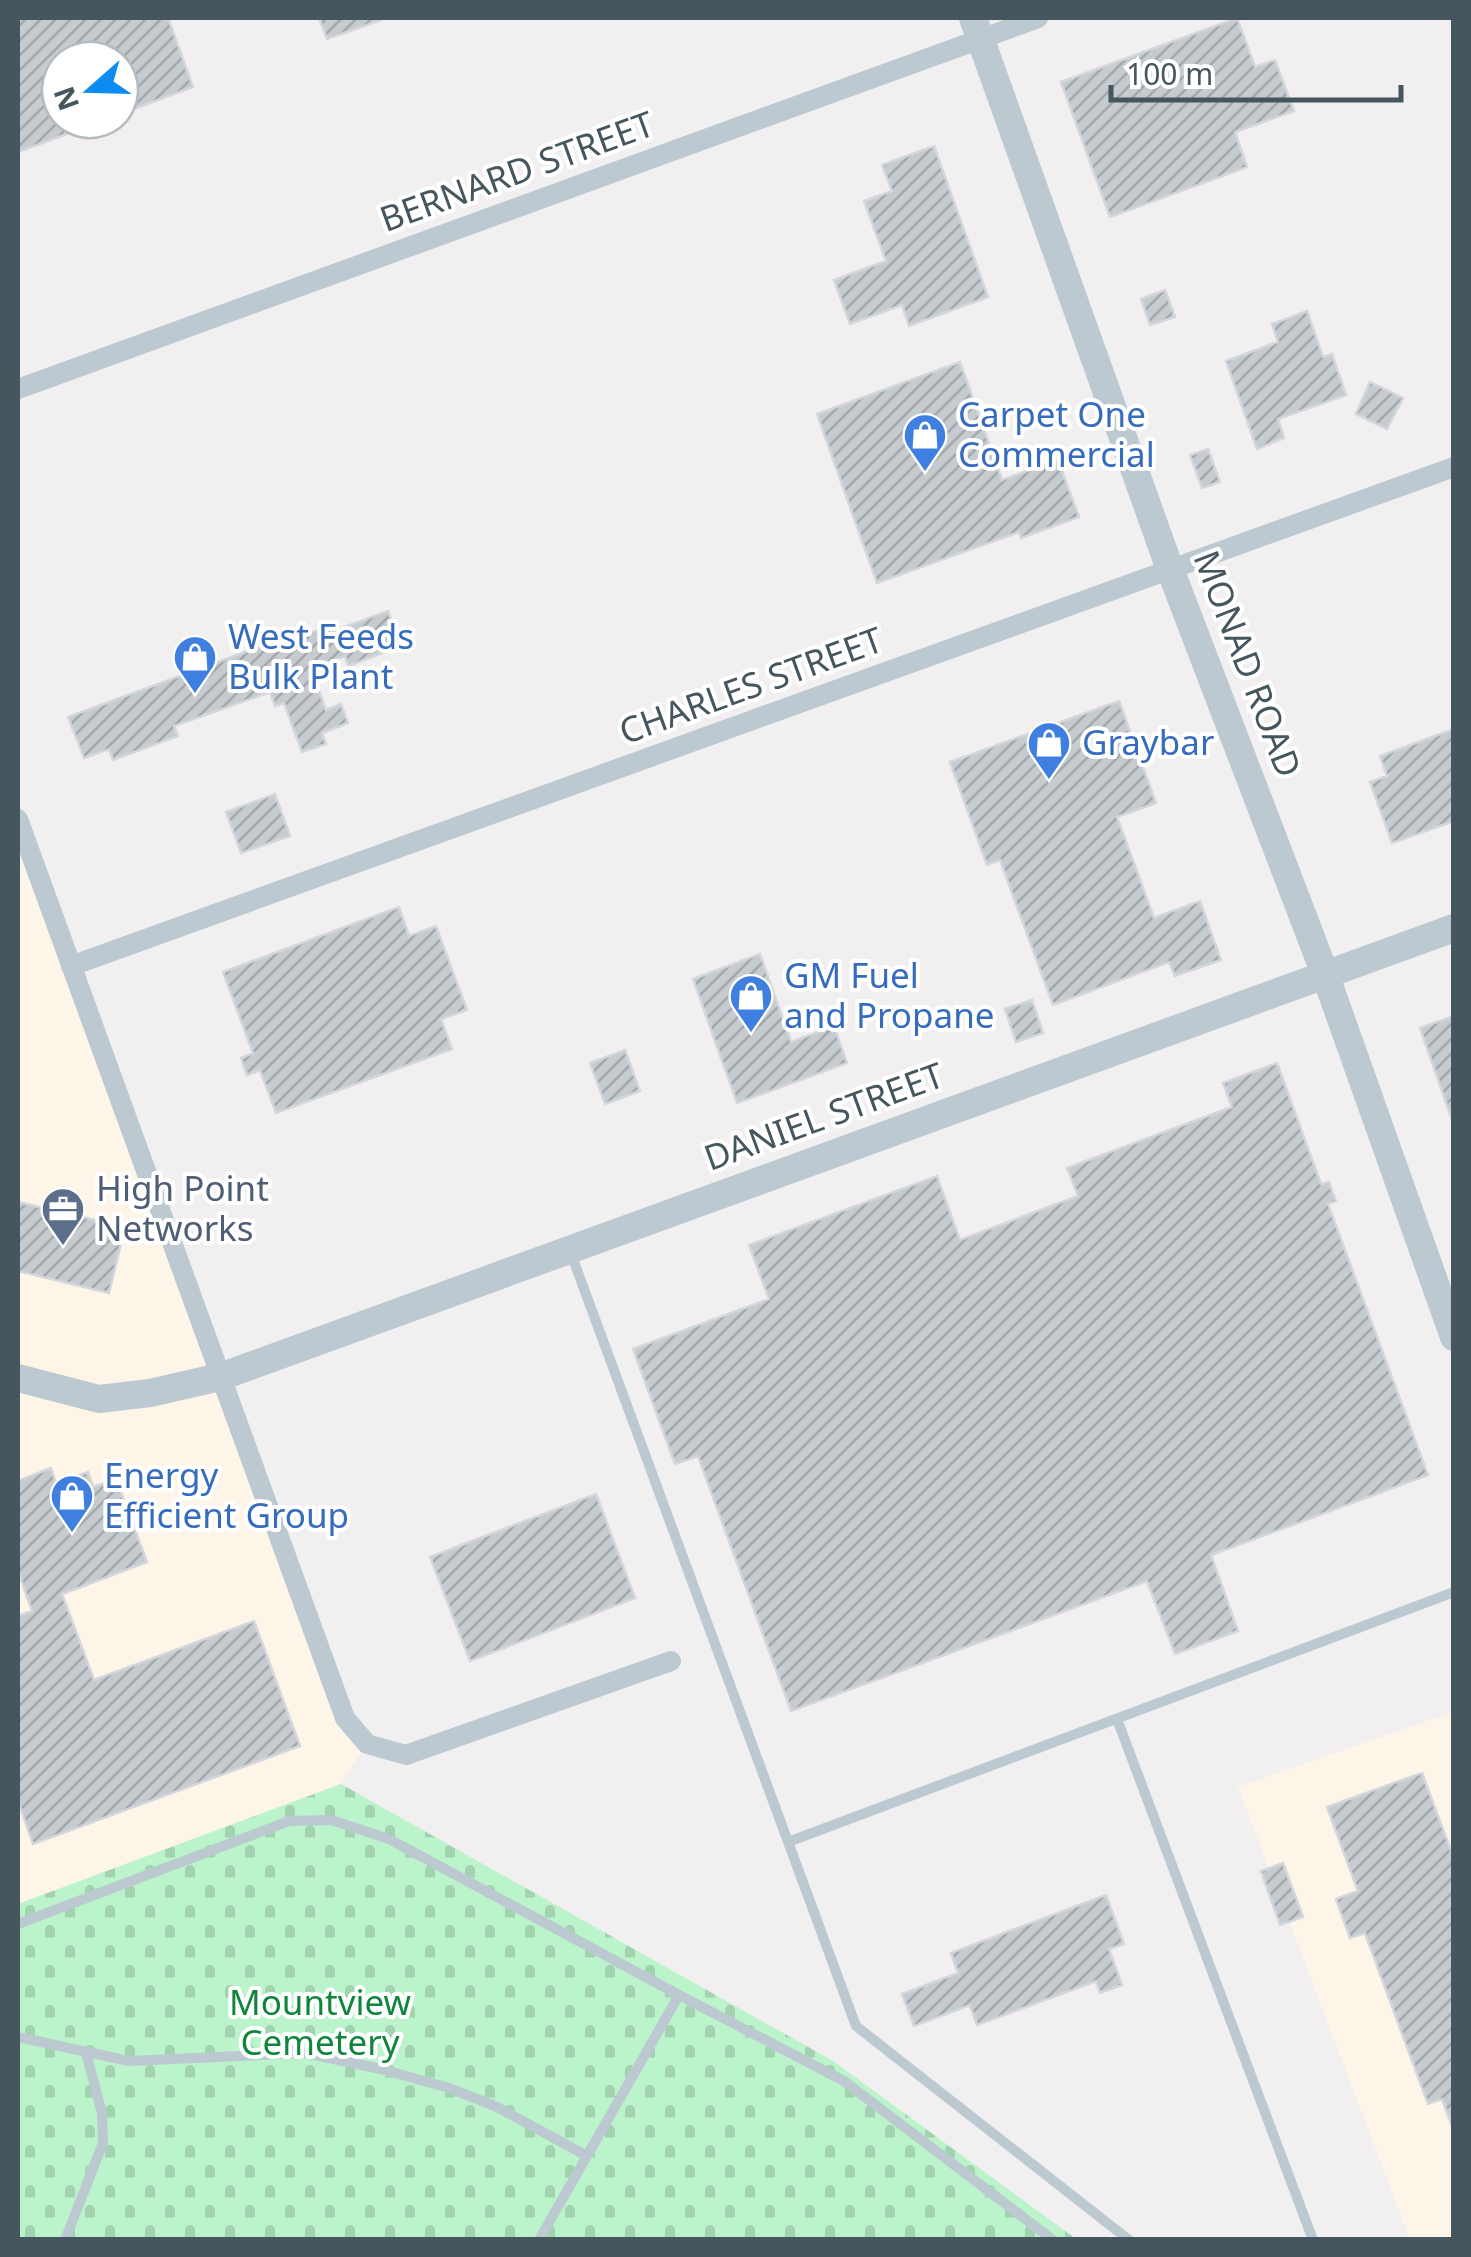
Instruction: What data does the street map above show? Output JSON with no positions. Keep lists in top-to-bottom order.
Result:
{
  "streets": {
    "street": [
      "BERNARD STREET",
      "MONAD ROAD",
      "CHARLES STREET",
      "DANIEL STREET"
    ]
  },
  "crossings": [
    ["BERNARD STREET", "MONAD ROAD"],
    ["MONAD ROAD", "CHARLES STREET"],
    ["MONAD ROAD", "DANIEL STREET"]
  ],
  "parks": ["Mountview Cemetery"],
  "places": {
    "shop": [
      "Carpet One Commercial",
      "West Feeds Bulk Plant",
      "Graybar",
      "GM Fuel and Propane",
      "Energy Efficient Group"
    ],
    "office": ["High Point Networks"]
  },
  "scale_bar": "100 m",
  "north": "left"
}
